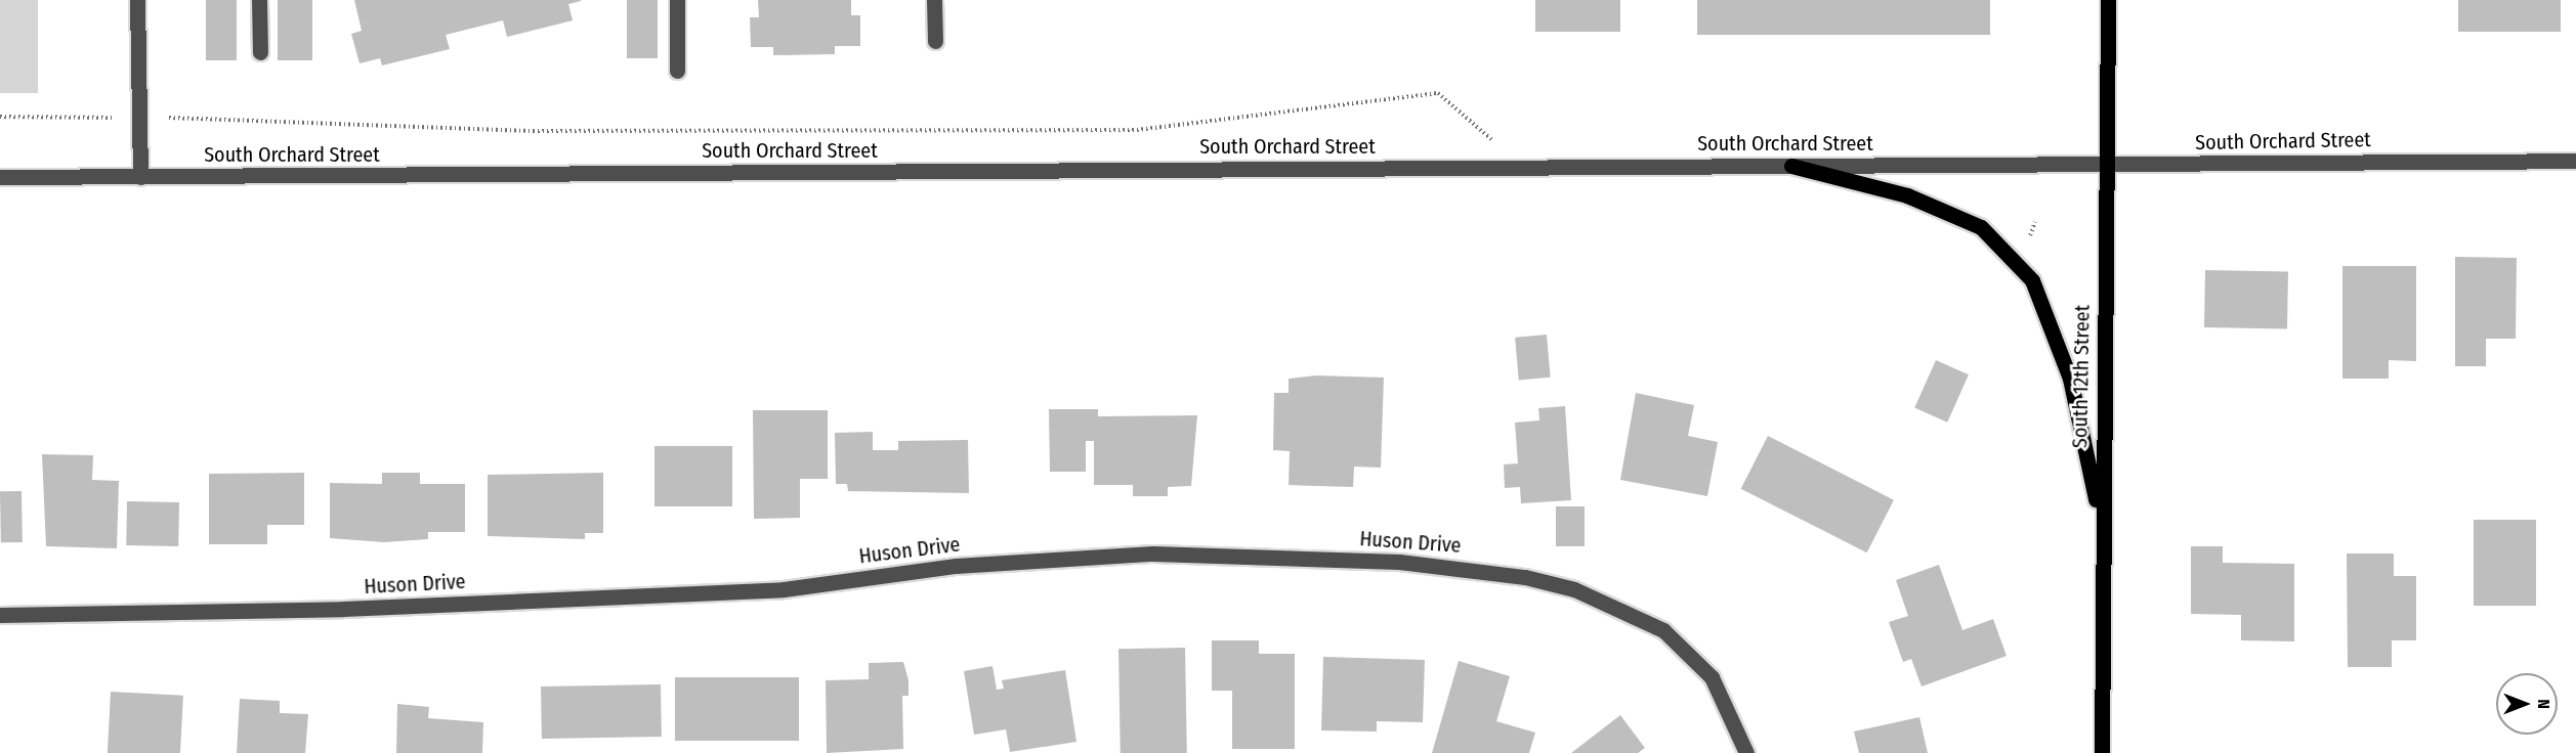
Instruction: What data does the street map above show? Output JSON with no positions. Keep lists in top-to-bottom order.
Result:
{
  "streets": {
    "main road": ["South 12th Street"],
    "street": ["South Orchard Street", "Huson Drive"]
  },
  "crossings": [
    ["South Orchard Street", "South 12th Street"]
  ],
  "north": "right"
}
